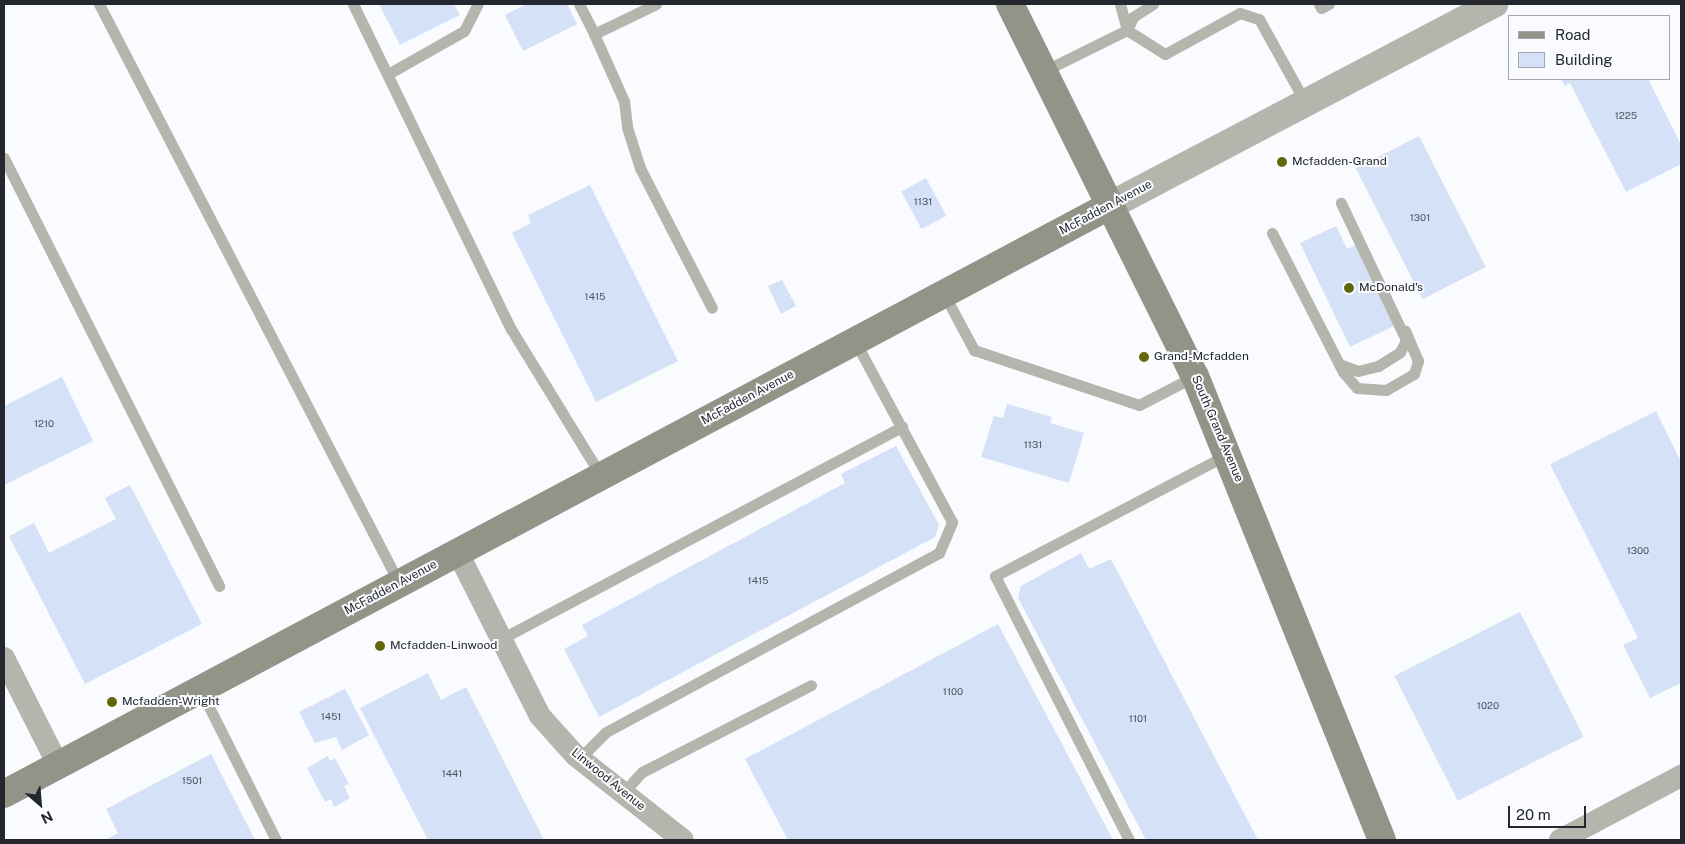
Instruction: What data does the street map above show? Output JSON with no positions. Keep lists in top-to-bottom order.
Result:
{
  "streets": {
    "main road": ["McFadden Avenue", "South Grand Avenue"],
    "street": ["Linwood Avenue"]
  },
  "crossings": [
    ["McFadden Avenue", "South Grand Avenue"],
    ["McFadden Avenue", "Linwood Avenue"]
  ],
  "places": [
    "Mcfadden-Grand",
    "McDonald's",
    "Grand-Mcfadden",
    "Mcfadden-Linwood",
    "Mcfadden-Wright"
  ],
  "house_numbers": [
    "1225",
    "1131",
    "1301",
    "1415",
    "1210",
    "1131",
    "1300",
    "1415",
    "1100",
    "1020",
    "1451",
    "1101",
    "1441",
    "1501"
  ],
  "legend": ["Road", "Building"],
  "scale_bar": "20 m",
  "north": "bottom right"
}
